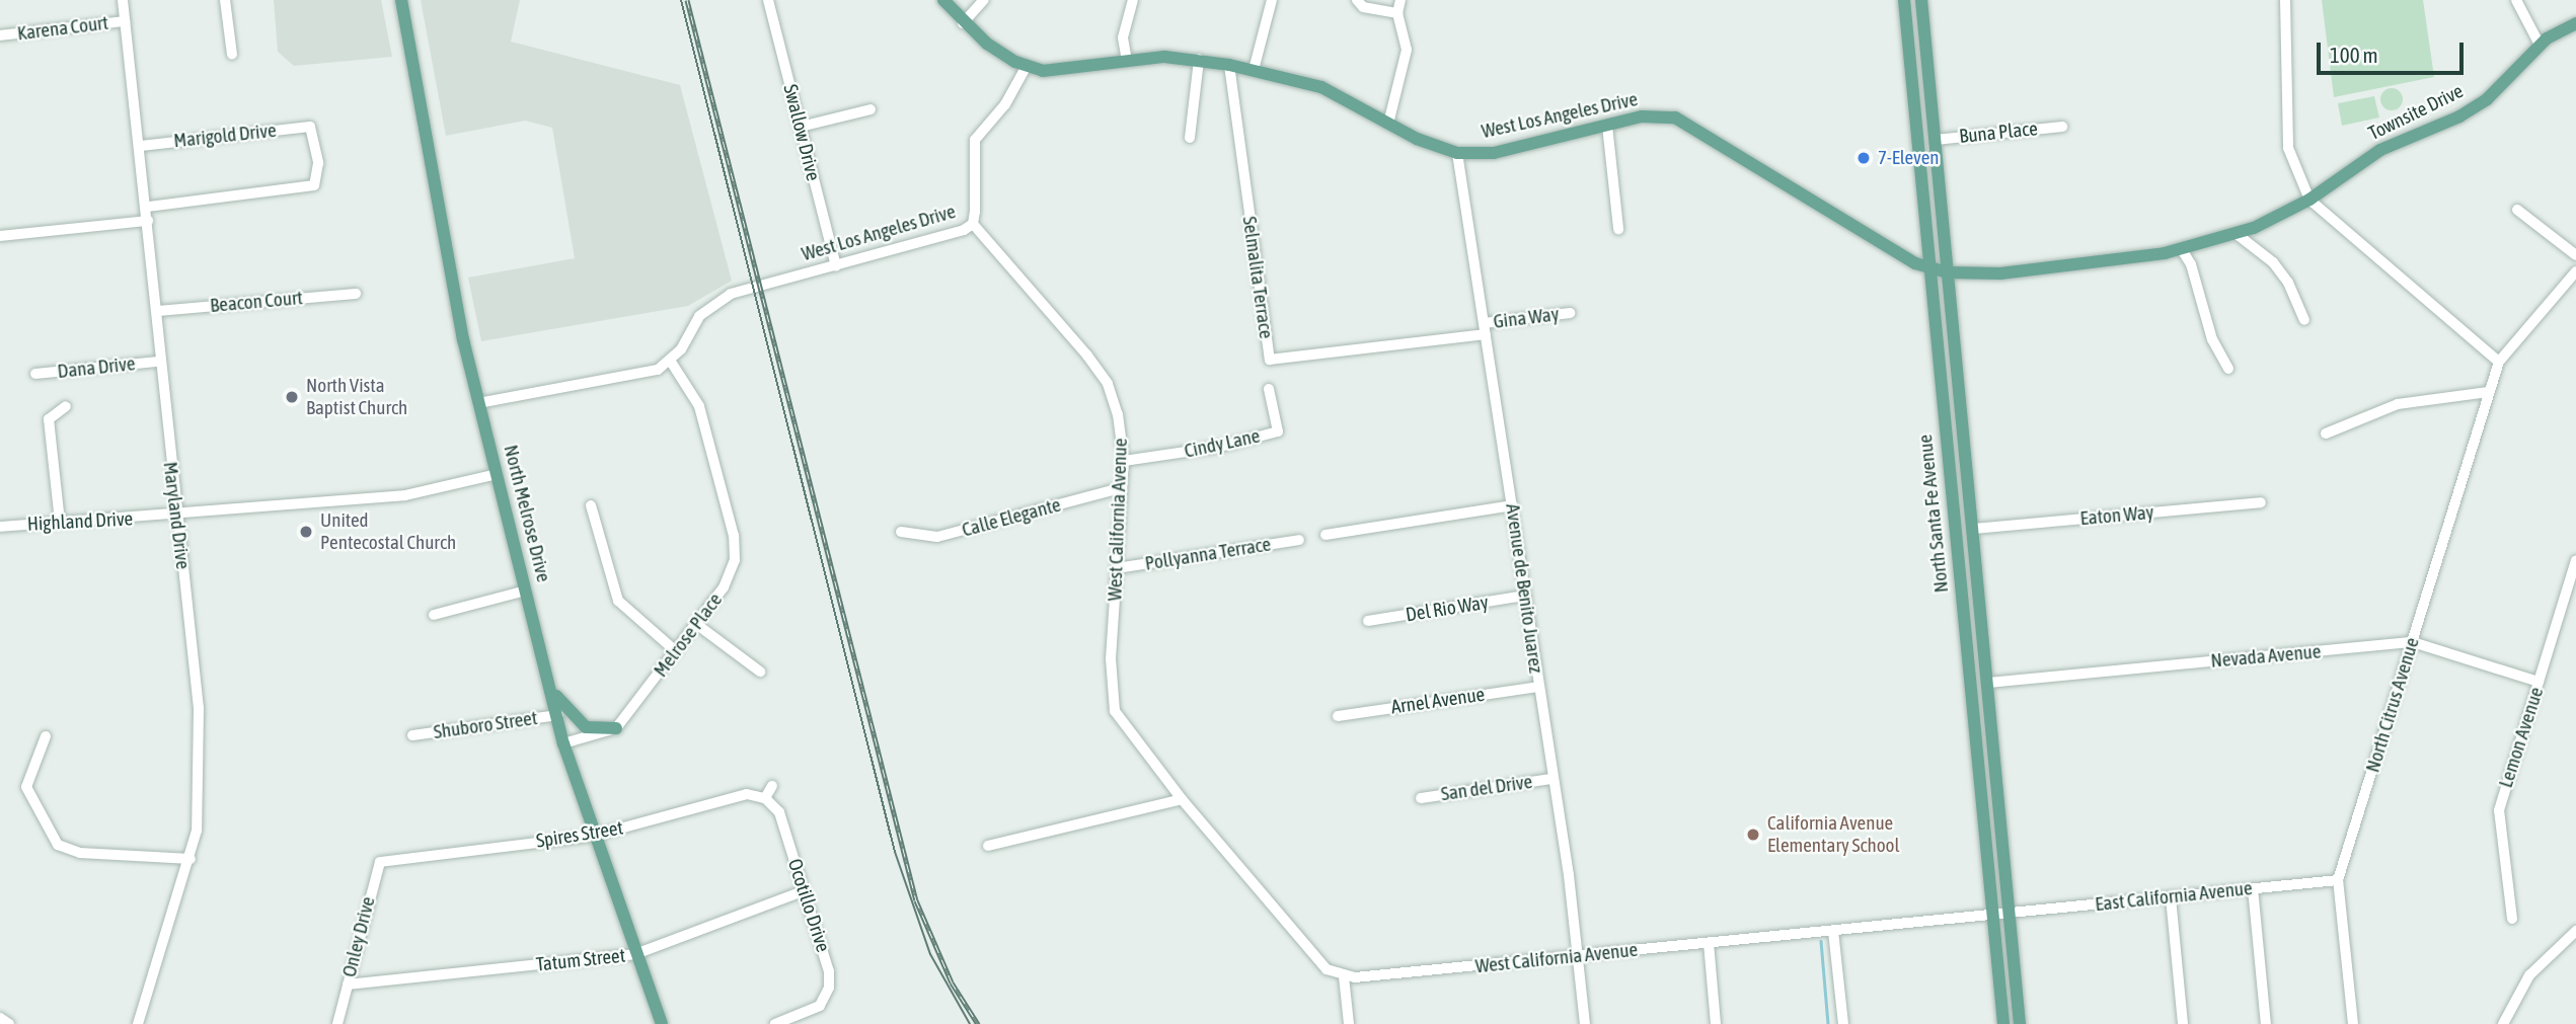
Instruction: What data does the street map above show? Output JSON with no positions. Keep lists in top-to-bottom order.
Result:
{
  "streets": {
    "main road": [
      "Townsite Drive",
      "West Los Angeles Drive",
      "North Melrose Drive",
      "North Santa Fe Avenue"
    ],
    "street": [
      "Karena Court",
      "Swallow Drive",
      "Buna Place",
      "Marigold Drive",
      "Selmalita Terrace",
      "Beacon Court",
      "Gina Way",
      "Dana Drive",
      "Cindy Lane",
      "Maryland Drive",
      "Eaton Way",
      "Calle Elegante",
      "West California Avenue",
      "Highland Drive",
      "Pollyanna Terrace",
      "Avenue de Benito Juarez",
      "Del Rio Way",
      "Melrose Place",
      "Nevada Avenue",
      "Arnel Avenue",
      "North Citrus Avenue",
      "Shuboro Street",
      "Lemon Avenue",
      "San del Drive",
      "Spires Street",
      "East California Avenue",
      "Ocotillo Drive",
      "Onley Drive",
      "Tatum Street"
    ]
  },
  "crossings": [
    ["Karena Court", "Maryland Drive"],
    ["Townsite Drive", "West Los Angeles Drive"],
    ["Townsite Drive", "North Santa Fe Avenue"],
    ["West Los Angeles Drive", "Swallow Drive"],
    ["West Los Angeles Drive", "Selmalita Terrace"],
    ["West Los Angeles Drive", "North Santa Fe Avenue"],
    ["West Los Angeles Drive", "West California Avenue"],
    ["West Los Angeles Drive", "Avenue de Benito Juarez"],
    ["West Los Angeles Drive", "Melrose Place"],
    ["Buna Place", "North Santa Fe Avenue"],
    ["Marigold Drive", "Maryland Drive"],
    ["Selmalita Terrace", "Avenue de Benito Juarez"],
    ["Beacon Court", "Maryland Drive"],
    ["Gina Way", "Avenue de Benito Juarez"],
    ["Dana Drive", "Maryland Drive"],
    ["Cindy Lane", "West California Avenue"],
    ["North Melrose Drive", "Highland Drive"],
    ["North Melrose Drive", "Shuboro Street"],
    ["North Melrose Drive", "Spires Street"],
    ["North Melrose Drive", "Tatum Street"],
    ["North Santa Fe Avenue", "Eaton Way"],
    ["North Santa Fe Avenue", "West California Avenue"],
    ["North Santa Fe Avenue", "Nevada Avenue"],
    ["North Santa Fe Avenue", "East California Avenue"],
    ["Maryland Drive", "Highland Drive"],
    ["Calle Elegante", "West California Avenue"],
    ["West California Avenue", "Pollyanna Terrace"],
    ["West California Avenue", "Avenue de Benito Juarez"],
    ["West California Avenue", "East California Avenue"],
    ["Avenue de Benito Juarez", "Del Rio Way"],
    ["Avenue de Benito Juarez", "Arnel Avenue"],
    ["Avenue de Benito Juarez", "San del Drive"],
    ["Nevada Avenue", "North Citrus Avenue"],
    ["Nevada Avenue", "Lemon Avenue"],
    ["North Citrus Avenue", "East California Avenue"],
    ["Spires Street", "Ocotillo Drive"],
    ["Spires Street", "Onley Drive"],
    ["Ocotillo Drive", "Tatum Street"],
    ["Onley Drive", "Tatum Street"]
  ],
  "places": [
    "7-Eleven",
    "North Vista Baptist Church",
    "United Pentecostal Church",
    "California Avenue Elementary School"
  ],
  "scale_bar": "100 m"
}
